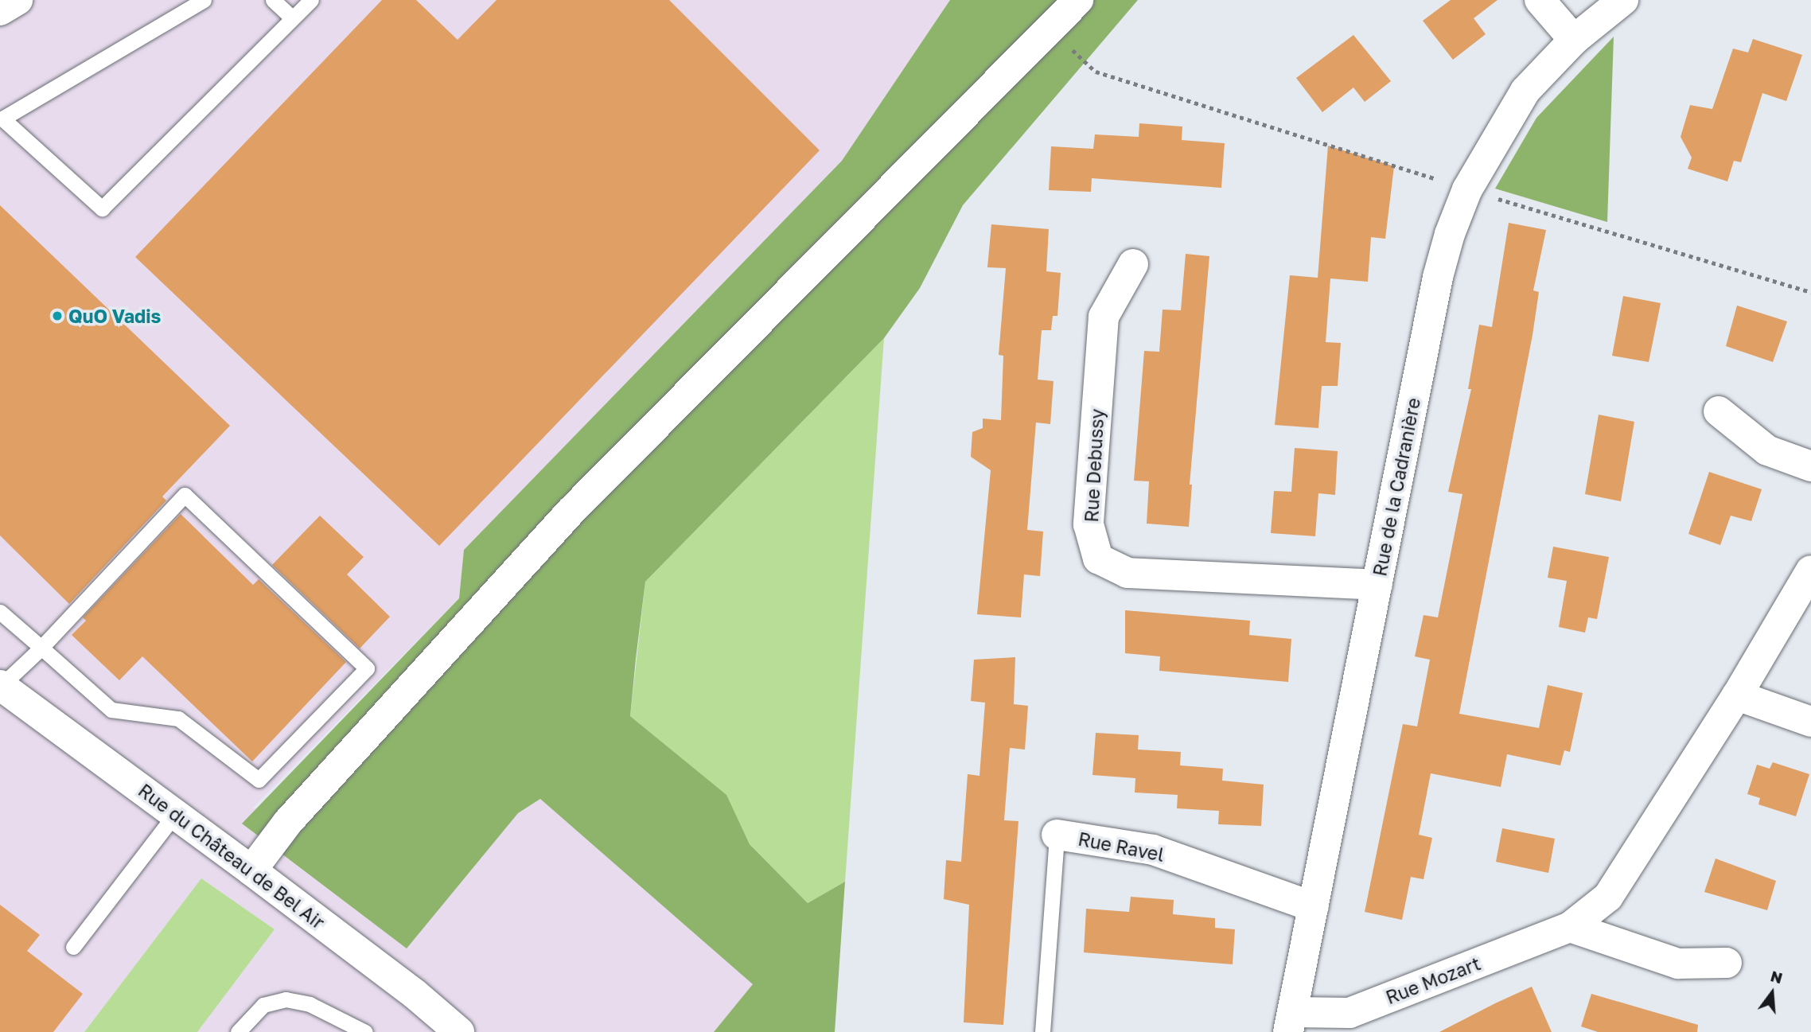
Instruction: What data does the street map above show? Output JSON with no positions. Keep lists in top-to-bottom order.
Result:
{
  "streets": {
    "street": [
      "Rue Debussy",
      "Rue de la Cadranière",
      "Rue Ravel",
      "Rue du Château de Bel Air",
      "Rue Mozart"
    ]
  },
  "crossings": [
    ["Rue Debussy", "Rue de la Cadranière"],
    ["Rue de la Cadranière", "Rue Ravel"],
    ["Rue de la Cadranière", "Rue Mozart"]
  ],
  "places": ["QuO Vadis"],
  "north": "top"
}
